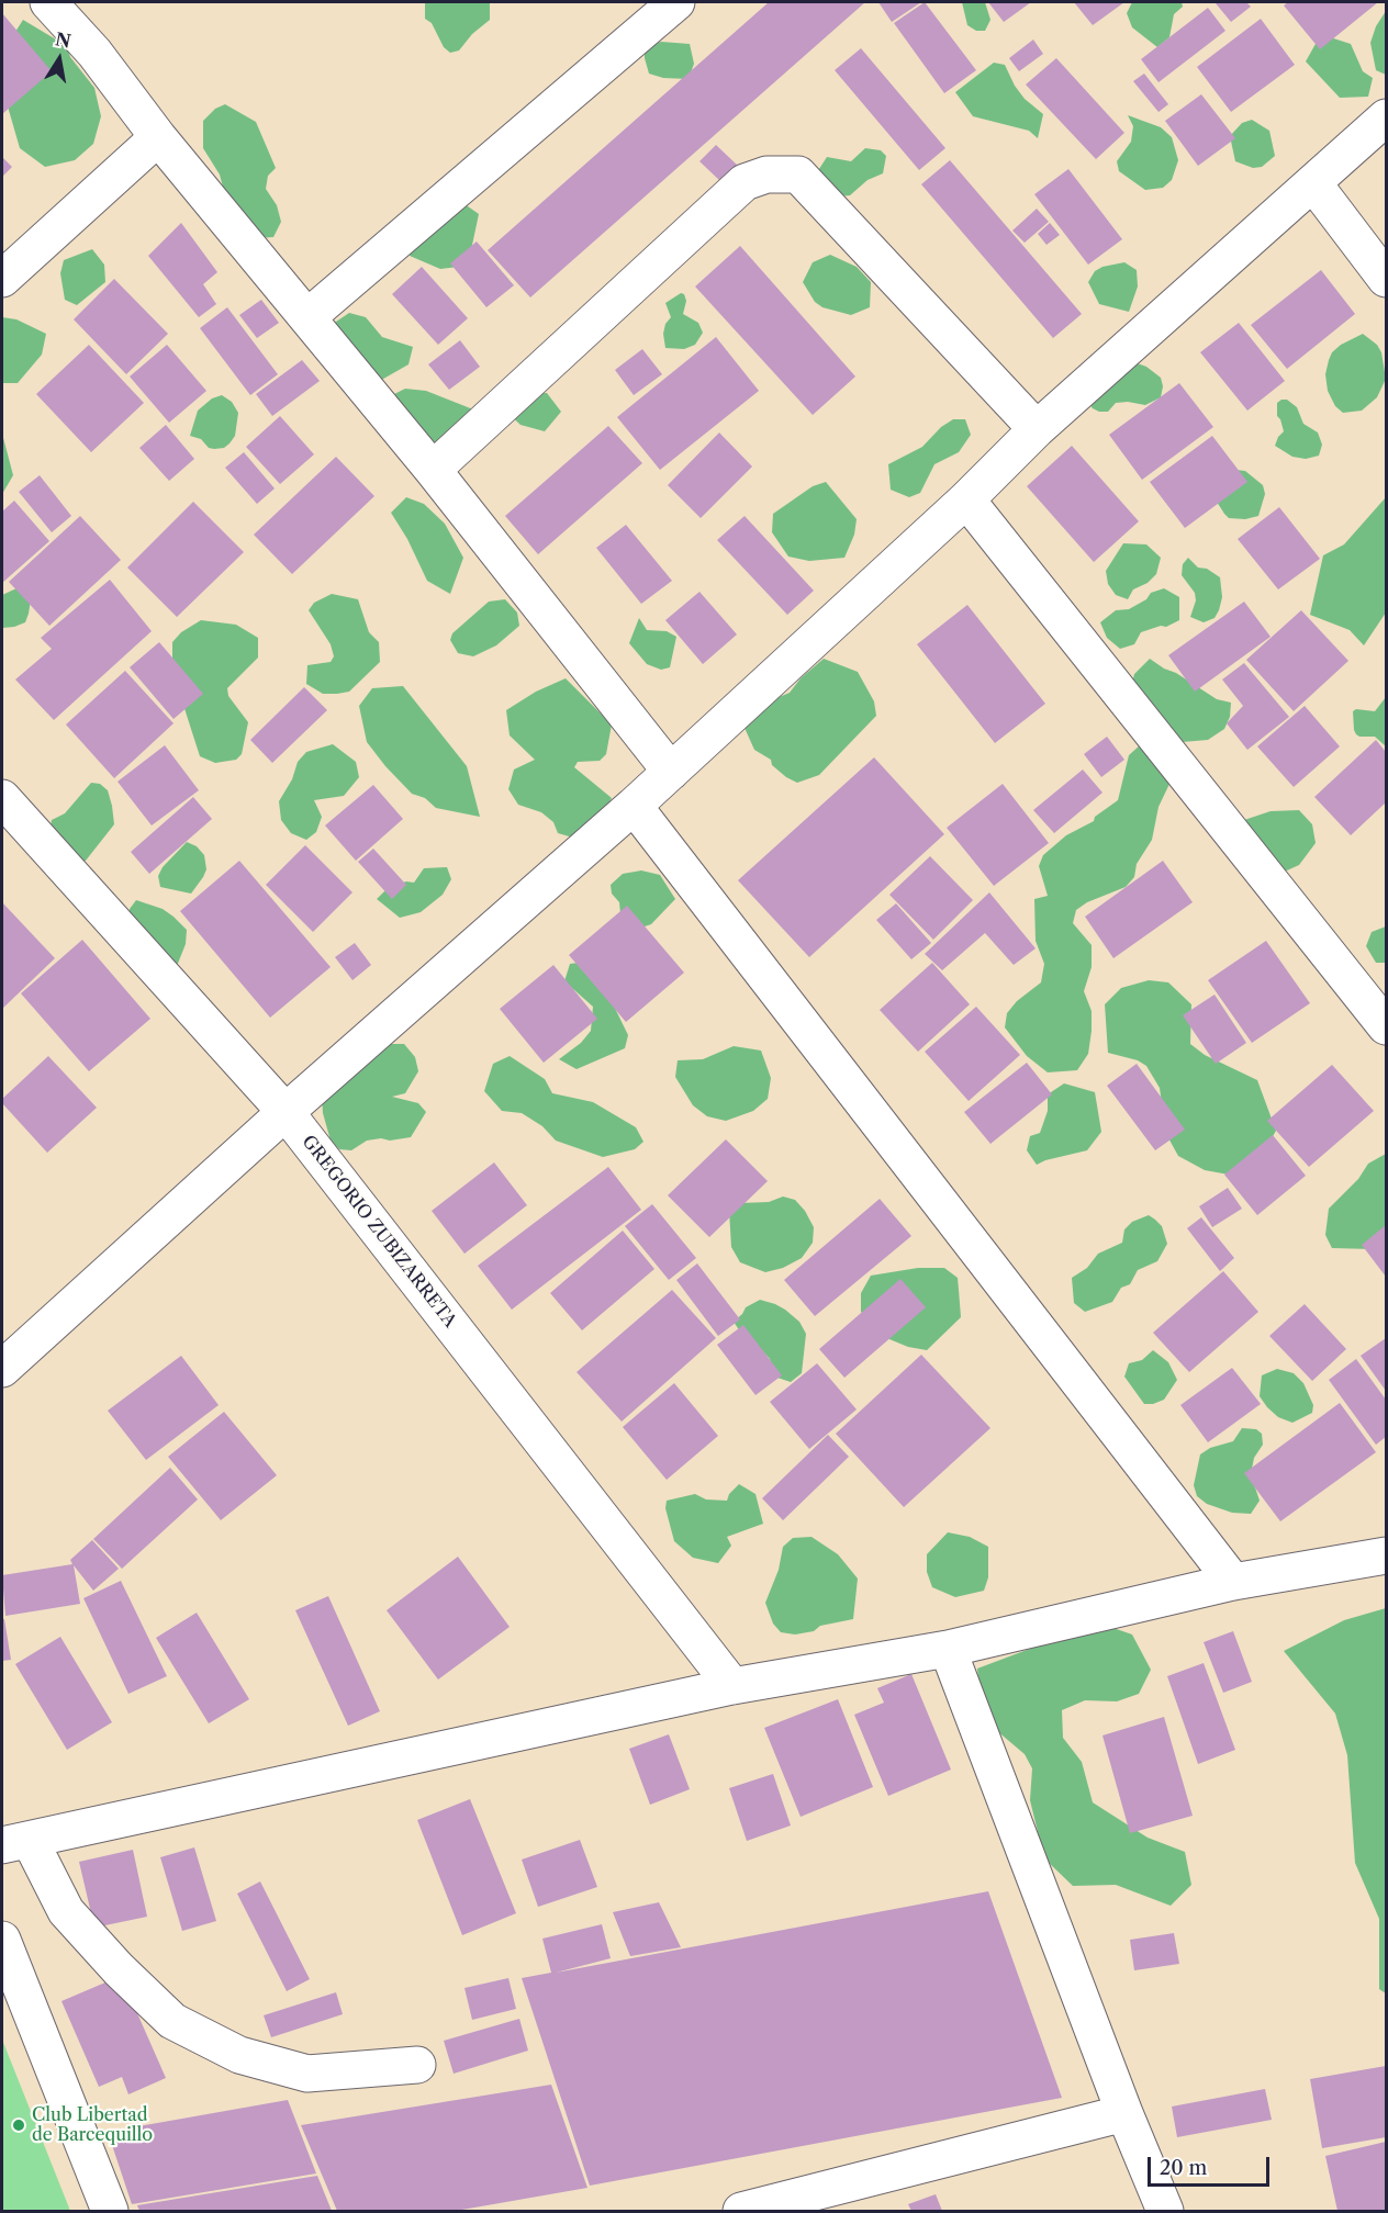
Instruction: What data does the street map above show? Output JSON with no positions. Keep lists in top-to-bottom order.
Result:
{
  "streets": {
    "street": ["GREGORIO ZUBIZARRETA"]
  },
  "places": ["Club Libertad de Barcequillo"],
  "scale_bar": "20 m",
  "north": "top"
}
